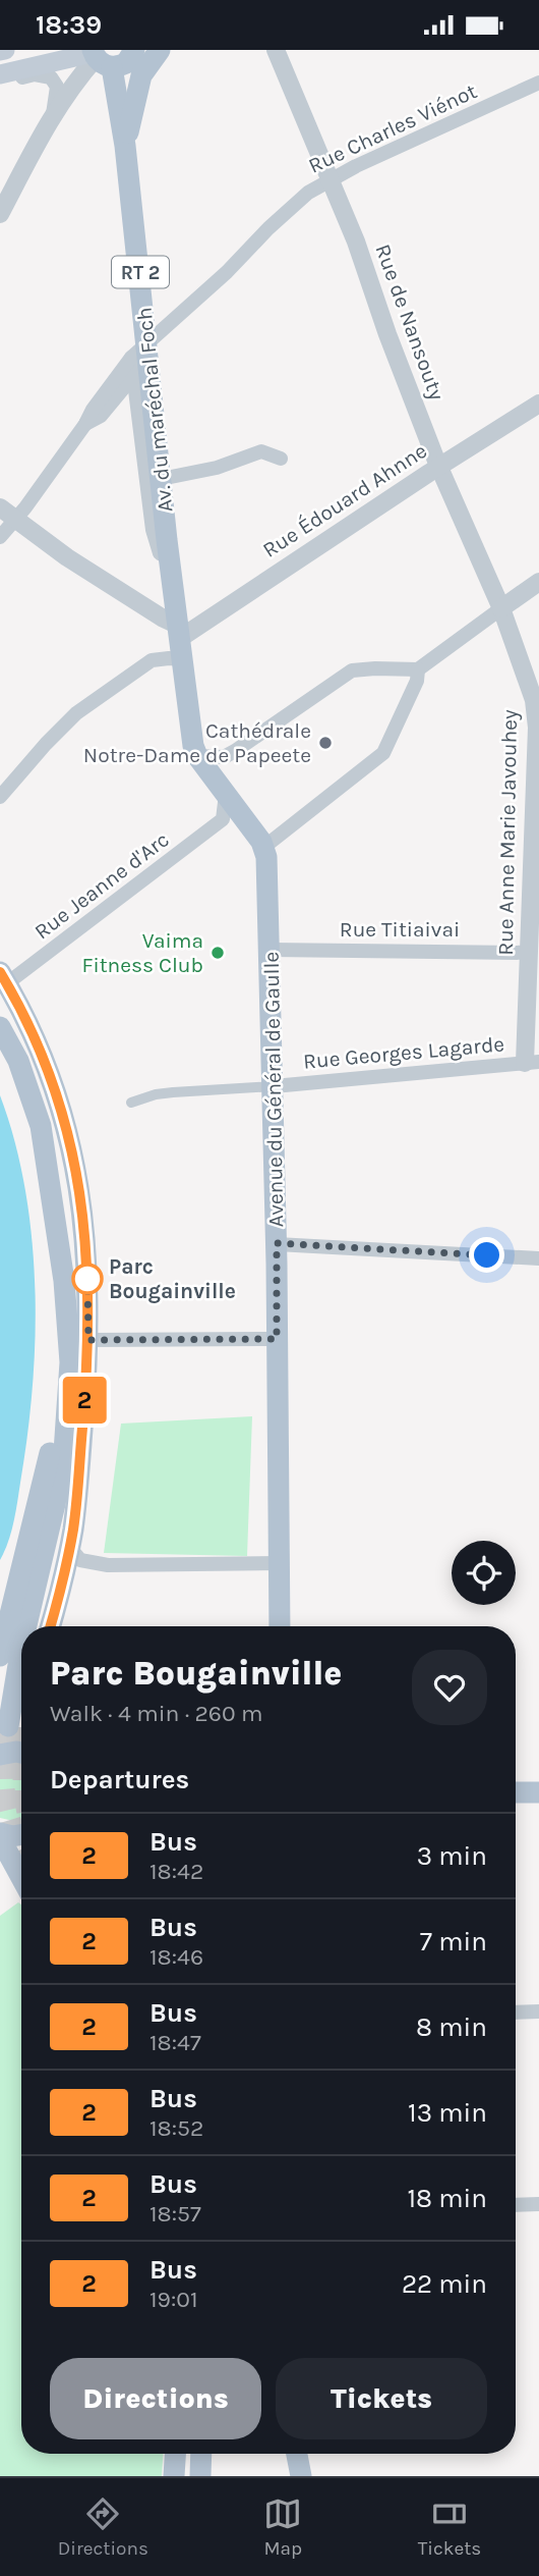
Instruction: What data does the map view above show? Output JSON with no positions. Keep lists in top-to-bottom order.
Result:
{
  "streets": {
    "main road": ["RT 2", "Av. du maréchal Foch", "Avenue du Général de Gaulle"],
    "street": [
      "Rue Charles Viénot",
      "Rue de Nansouty",
      "Rue Édouard Ahnne",
      "Rue Anne Marie Javouhey",
      "Rue Jeanne d'Arc",
      "Rue Titiaivai",
      "Rue Georges Lagarde"
    ]
  },
  "crossings": [
    ["Rue Charles Viénot", "Rue de Nansouty"],
    ["Rue Charles Viénot", "Av. du maréchal Foch"],
    ["RT 2", "Av. du maréchal Foch"],
    ["RT 2", "Rue Édouard Ahnne"],
    ["RT 2", "Rue Jeanne d'Arc"],
    ["Rue de Nansouty", "Rue Édouard Ahnne"],
    ["Rue de Nansouty", "Rue Anne Marie Javouhey"],
    ["Av. du maréchal Foch", "Rue Édouard Ahnne"],
    ["Rue Anne Marie Javouhey", "Rue Titiaivai"],
    ["Rue Anne Marie Javouhey", "Rue Georges Lagarde"],
    ["Rue Titiaivai", "Avenue du Général de Gaulle"],
    ["Rue Georges Lagarde", "Avenue du Général de Gaulle"]
  ],
  "places": ["Cathédrale Notre-Dame de Papeete", "Vaima Fitness Club", "Parc Bougainville"],
  "lines": ["bus line 2"],
  "page": {
    "status": "18:39",
    "on_map": "2",
    "heading": [
      ["Parc Bougainville", "Walk · 4 min · 260 m"],
      "Departures"
    ],
    "list": [
      {
        "mark": "2",
        "name": "Bus",
        "note": "18:42",
        "value": "3 min"
      },
      {
        "mark": "2",
        "name": "Bus",
        "note": "18:46",
        "value": "7 min"
      },
      {
        "mark": "2",
        "name": "Bus",
        "note": "18:47",
        "value": "8 min"
      },
      {
        "mark": "2",
        "name": "Bus",
        "note": "18:52",
        "value": "13 min"
      },
      {
        "mark": "2",
        "name": "Bus",
        "note": "18:57",
        "value": "18 min"
      },
      {
        "mark": "2",
        "name": "Bus",
        "note": "19:01",
        "value": "22 min"
      }
    ],
    "buttons": ["Directions", "Tickets"],
    "tabs": ["Directions", "Map", "Tickets"]
  }
}
